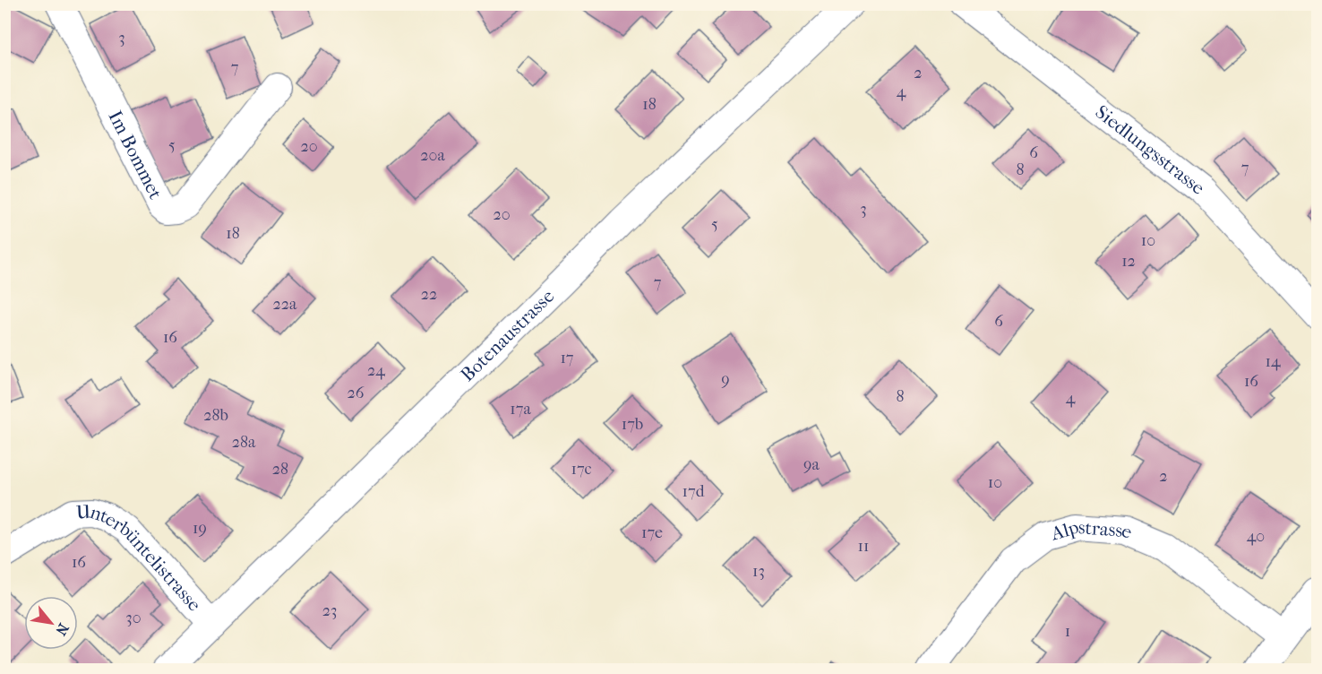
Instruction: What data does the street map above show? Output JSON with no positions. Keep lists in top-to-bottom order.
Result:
{
  "streets": {
    "street": [
      "Siedlungsstrasse",
      "Im Bommet",
      "Botenaustrasse",
      "Alpstrasse",
      "Unterbüntelistrasse"
    ]
  },
  "crossings": [
    ["Botenaustrasse", "Unterbüntelistrasse"]
  ],
  "house_numbers": [
    "3",
    "7",
    "2",
    "4",
    "18",
    "5",
    "20",
    "6",
    "20a",
    "7",
    "8",
    "3",
    "20",
    "5",
    "18",
    "10",
    "12",
    "7",
    "22",
    "22a",
    "6",
    "16",
    "17",
    "14",
    "24",
    "9",
    "16",
    "26",
    "8",
    "4",
    "17a",
    "28b",
    "17b",
    "28a",
    "9a",
    "28",
    "17c",
    "2",
    "10",
    "17d",
    "19",
    "17e",
    "40",
    "11",
    "16",
    "13",
    "23",
    "30",
    "1"
  ],
  "north": "bottom right"
}
